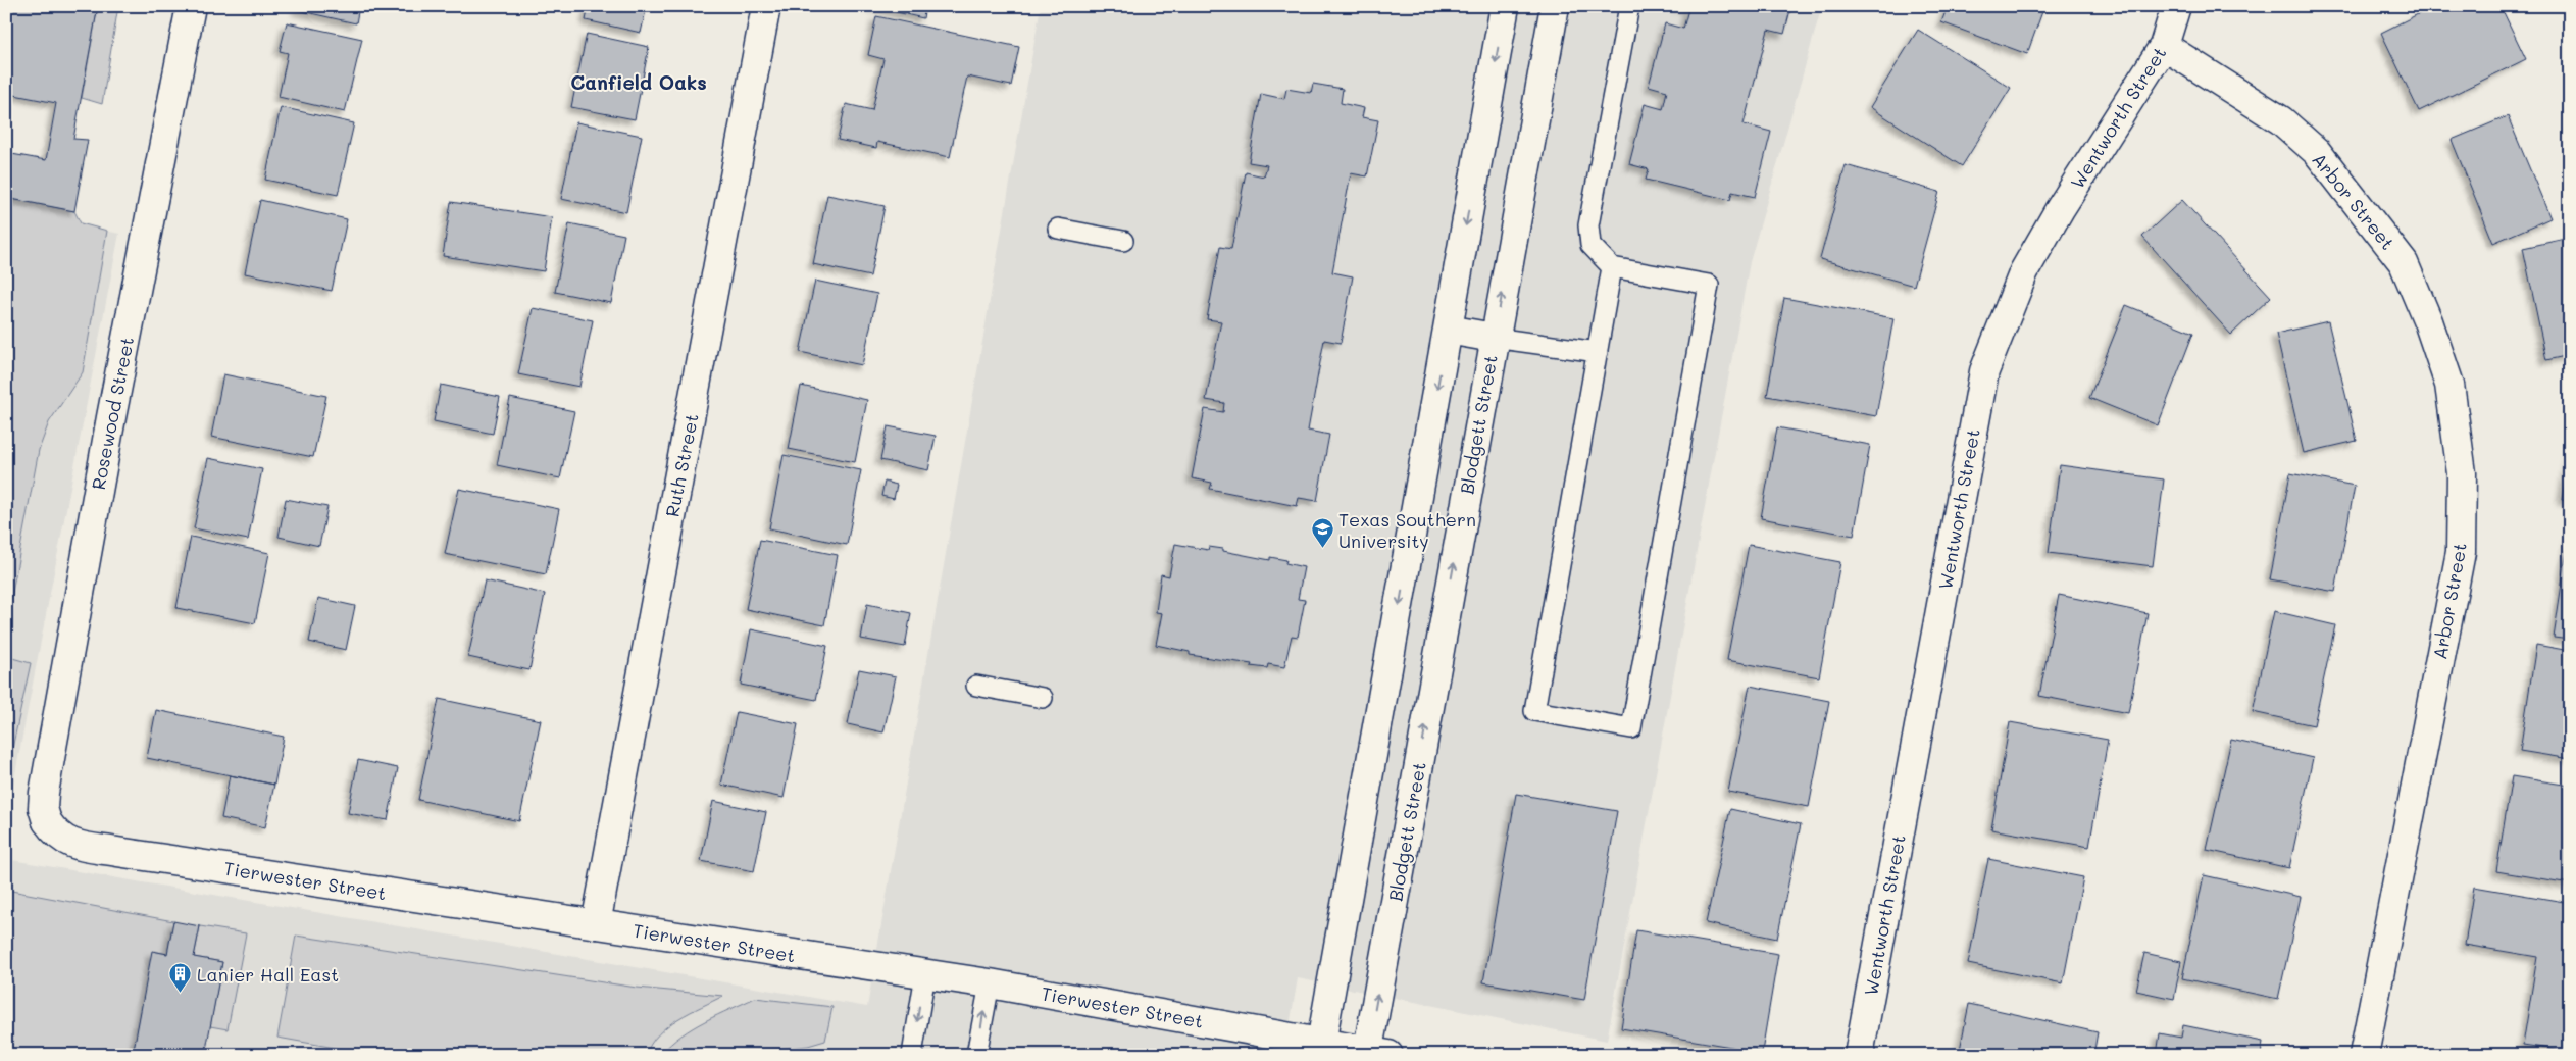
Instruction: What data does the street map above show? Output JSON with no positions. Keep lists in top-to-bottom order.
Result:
{
  "streets": {
    "street": [
      "Wentworth Street",
      "Arbor Street",
      "Rosewood Street",
      "Blodgett Street",
      "Ruth Street",
      "Tierwester Street"
    ]
  },
  "crossings": [
    ["Wentworth Street", "Arbor Street"],
    ["Rosewood Street", "Tierwester Street"],
    ["Blodgett Street", "Tierwester Street"],
    ["Ruth Street", "Tierwester Street"]
  ],
  "districts": ["Canfield Oaks"],
  "places": {
    "school or university": ["Texas Southern University"],
    "building": ["Lanier Hall East"]
  }
}
